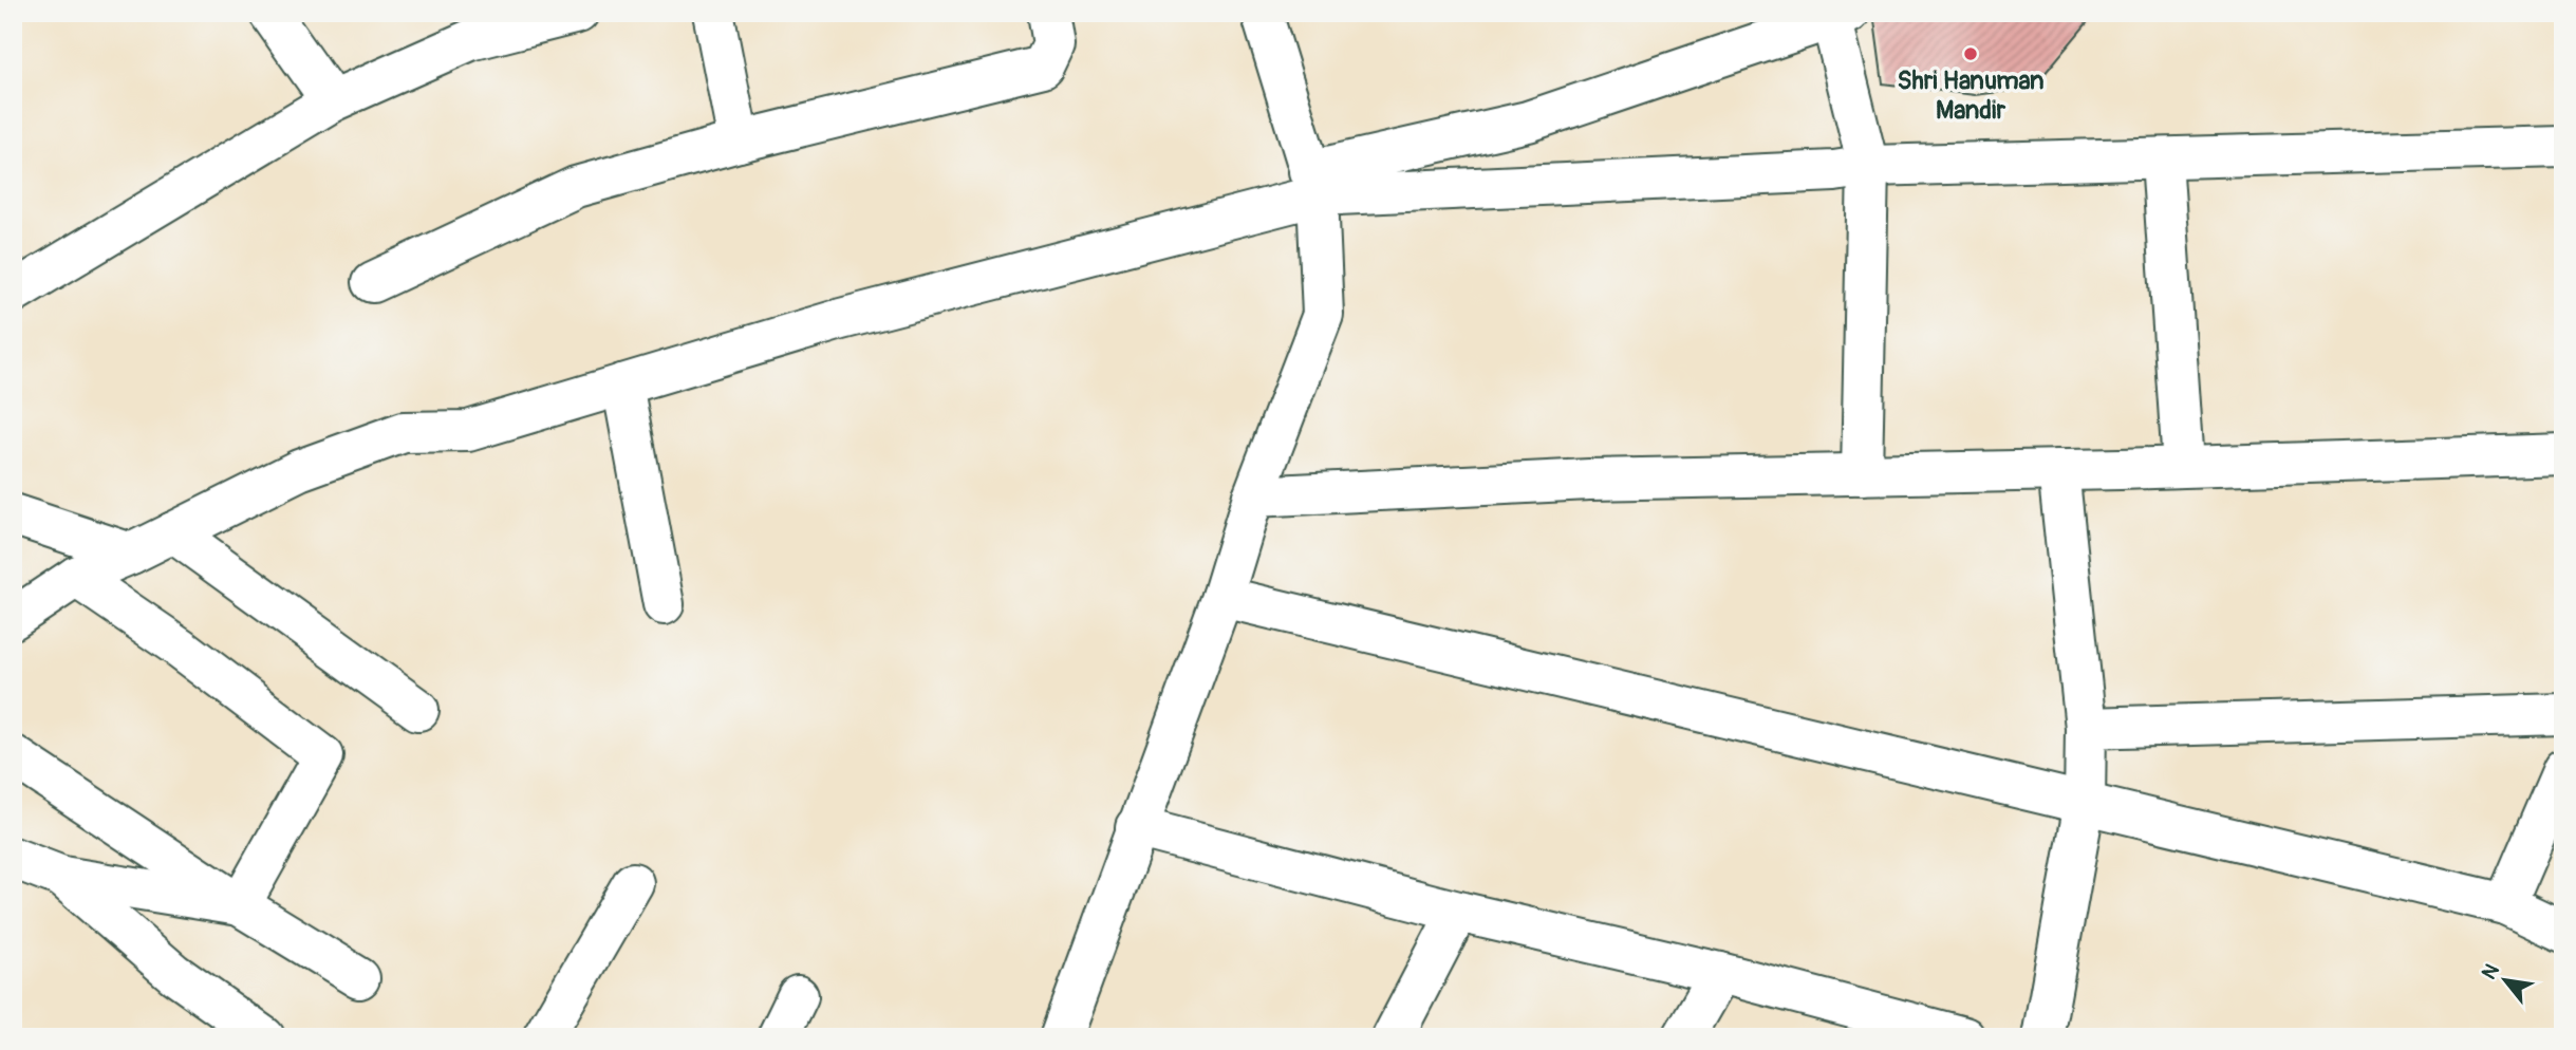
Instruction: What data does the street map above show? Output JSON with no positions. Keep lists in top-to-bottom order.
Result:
{
  "places": ["Shri Hanuman Mandir"],
  "north": "top left"
}
